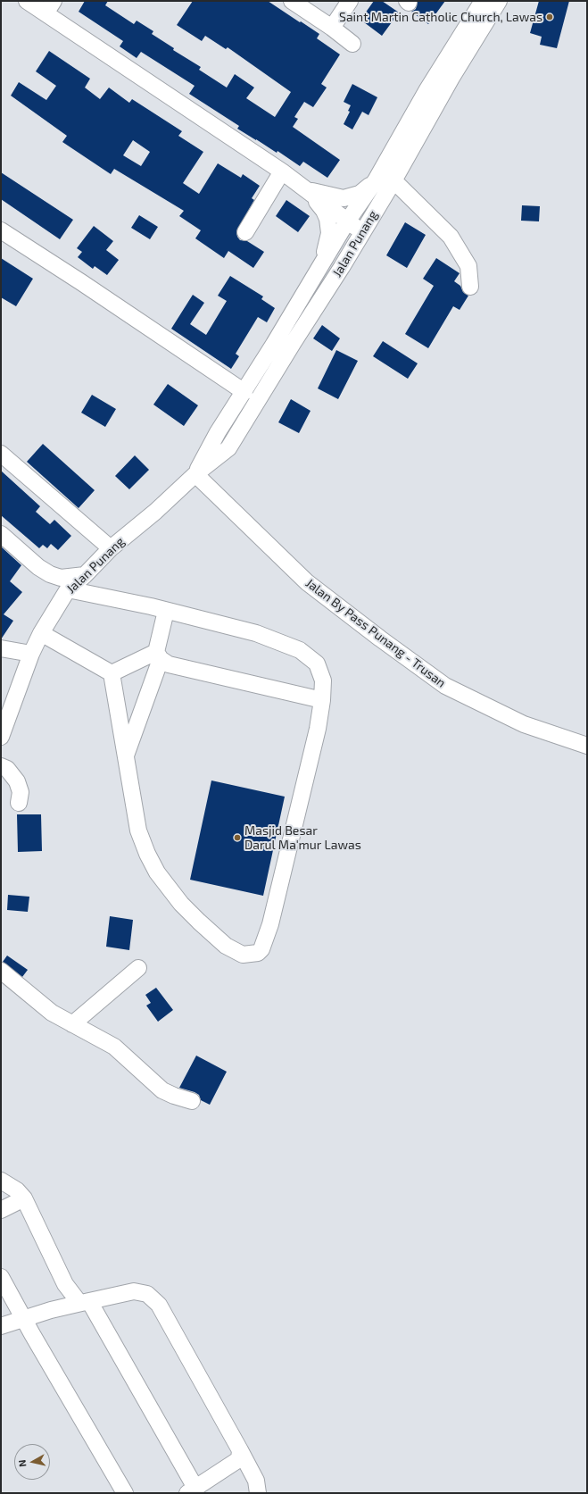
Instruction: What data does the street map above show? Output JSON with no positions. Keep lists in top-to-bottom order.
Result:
{
  "streets": {
    "street": ["Jalan Punang", "Jalan By Pass Punang - Trusan"]
  },
  "crossings": [
    ["Jalan Punang", "Jalan By Pass Punang - Trusan"]
  ],
  "places": ["Saint Martin Catholic Church, Lawas", "Masjid Besar Darul Ma'mur Lawas"],
  "north": "left"
}
